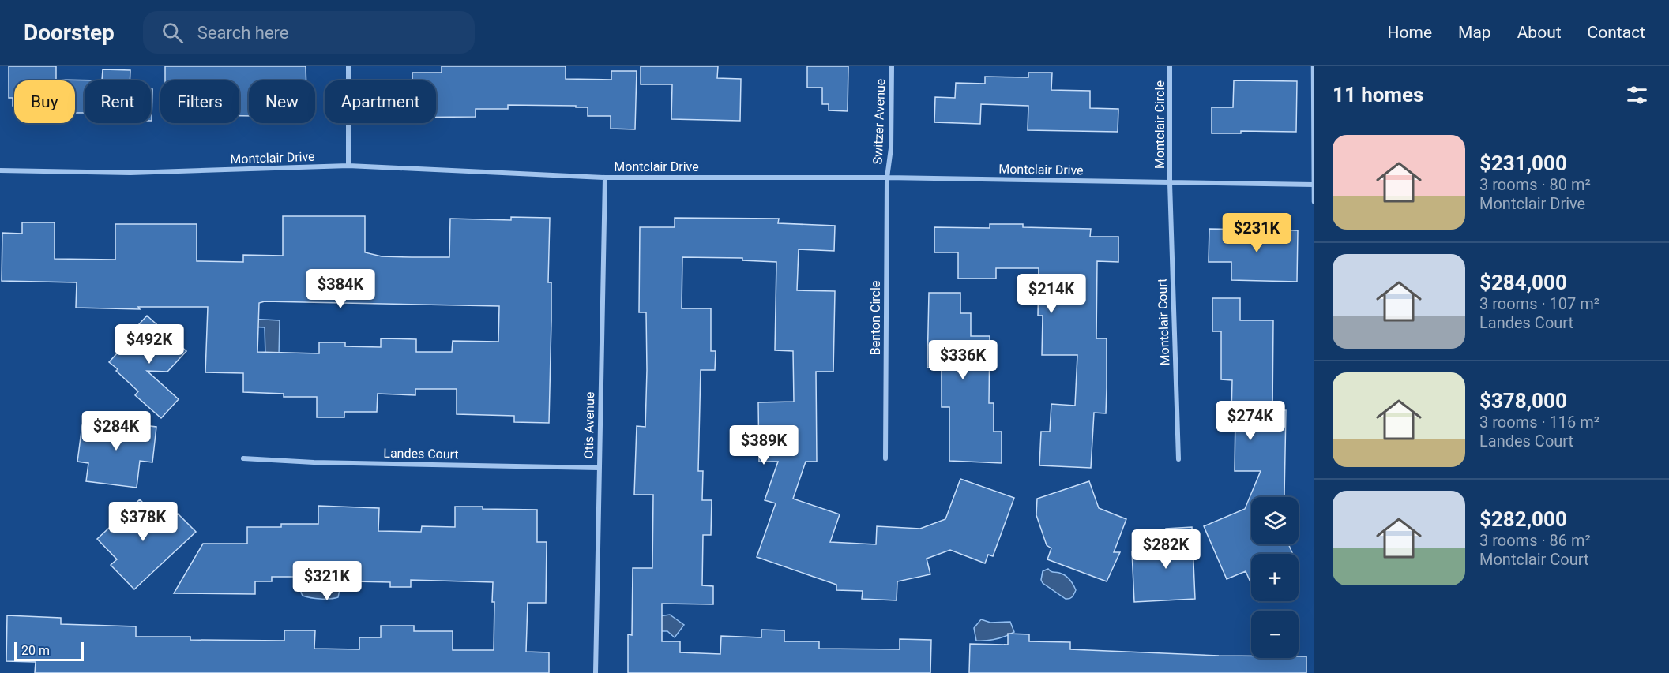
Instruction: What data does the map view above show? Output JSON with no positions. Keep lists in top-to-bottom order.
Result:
{
  "streets": {
    "street": [
      "Switzer Avenue",
      "Montclair Circle",
      "Montclair Drive",
      "Benton Circle",
      "Montclair Court",
      "Otis Avenue",
      "Landes Court"
    ]
  },
  "crossings": [
    ["Switzer Avenue", "Montclair Drive"],
    ["Switzer Avenue", "Benton Circle"],
    ["Montclair Circle", "Montclair Drive"],
    ["Montclair Circle", "Montclair Court"],
    ["Montclair Drive", "Benton Circle"],
    ["Montclair Drive", "Montclair Court"],
    ["Montclair Drive", "Otis Avenue"],
    ["Otis Avenue", "Landes Court"]
  ],
  "scale_bar": "20 m",
  "page": {
    "header": "Doorstep",
    "search": "Search here",
    "nav": [
      "Home",
      "Map",
      "About",
      "Contact"
    ],
    "heading": "11 homes",
    "chip": [
      "Buy",
      "Rent",
      "Filters",
      "New",
      "Apartment"
    ],
    "list": [
      {
        "name": "$231,000",
        "note": "3 rooms · 80 m² · Montclair Drive"
      },
      {
        "name": "$284,000",
        "note": "3 rooms · 107 m² · Landes Court"
      },
      {
        "name": "$378,000",
        "note": "3 rooms · 116 m² · Landes Court"
      },
      {
        "name": "$282,000",
        "note": "3 rooms · 86 m² · Montclair Court"
      }
    ],
    "price": [
      "$231K",
      "$384K",
      "$214K",
      "$492K",
      "$336K",
      "$274K",
      "$284K",
      "$389K",
      "$378K",
      "$282K",
      "$321K"
    ],
    "map_buttons": ["+", "−"],
    "scale": "20 m"
  }
}
